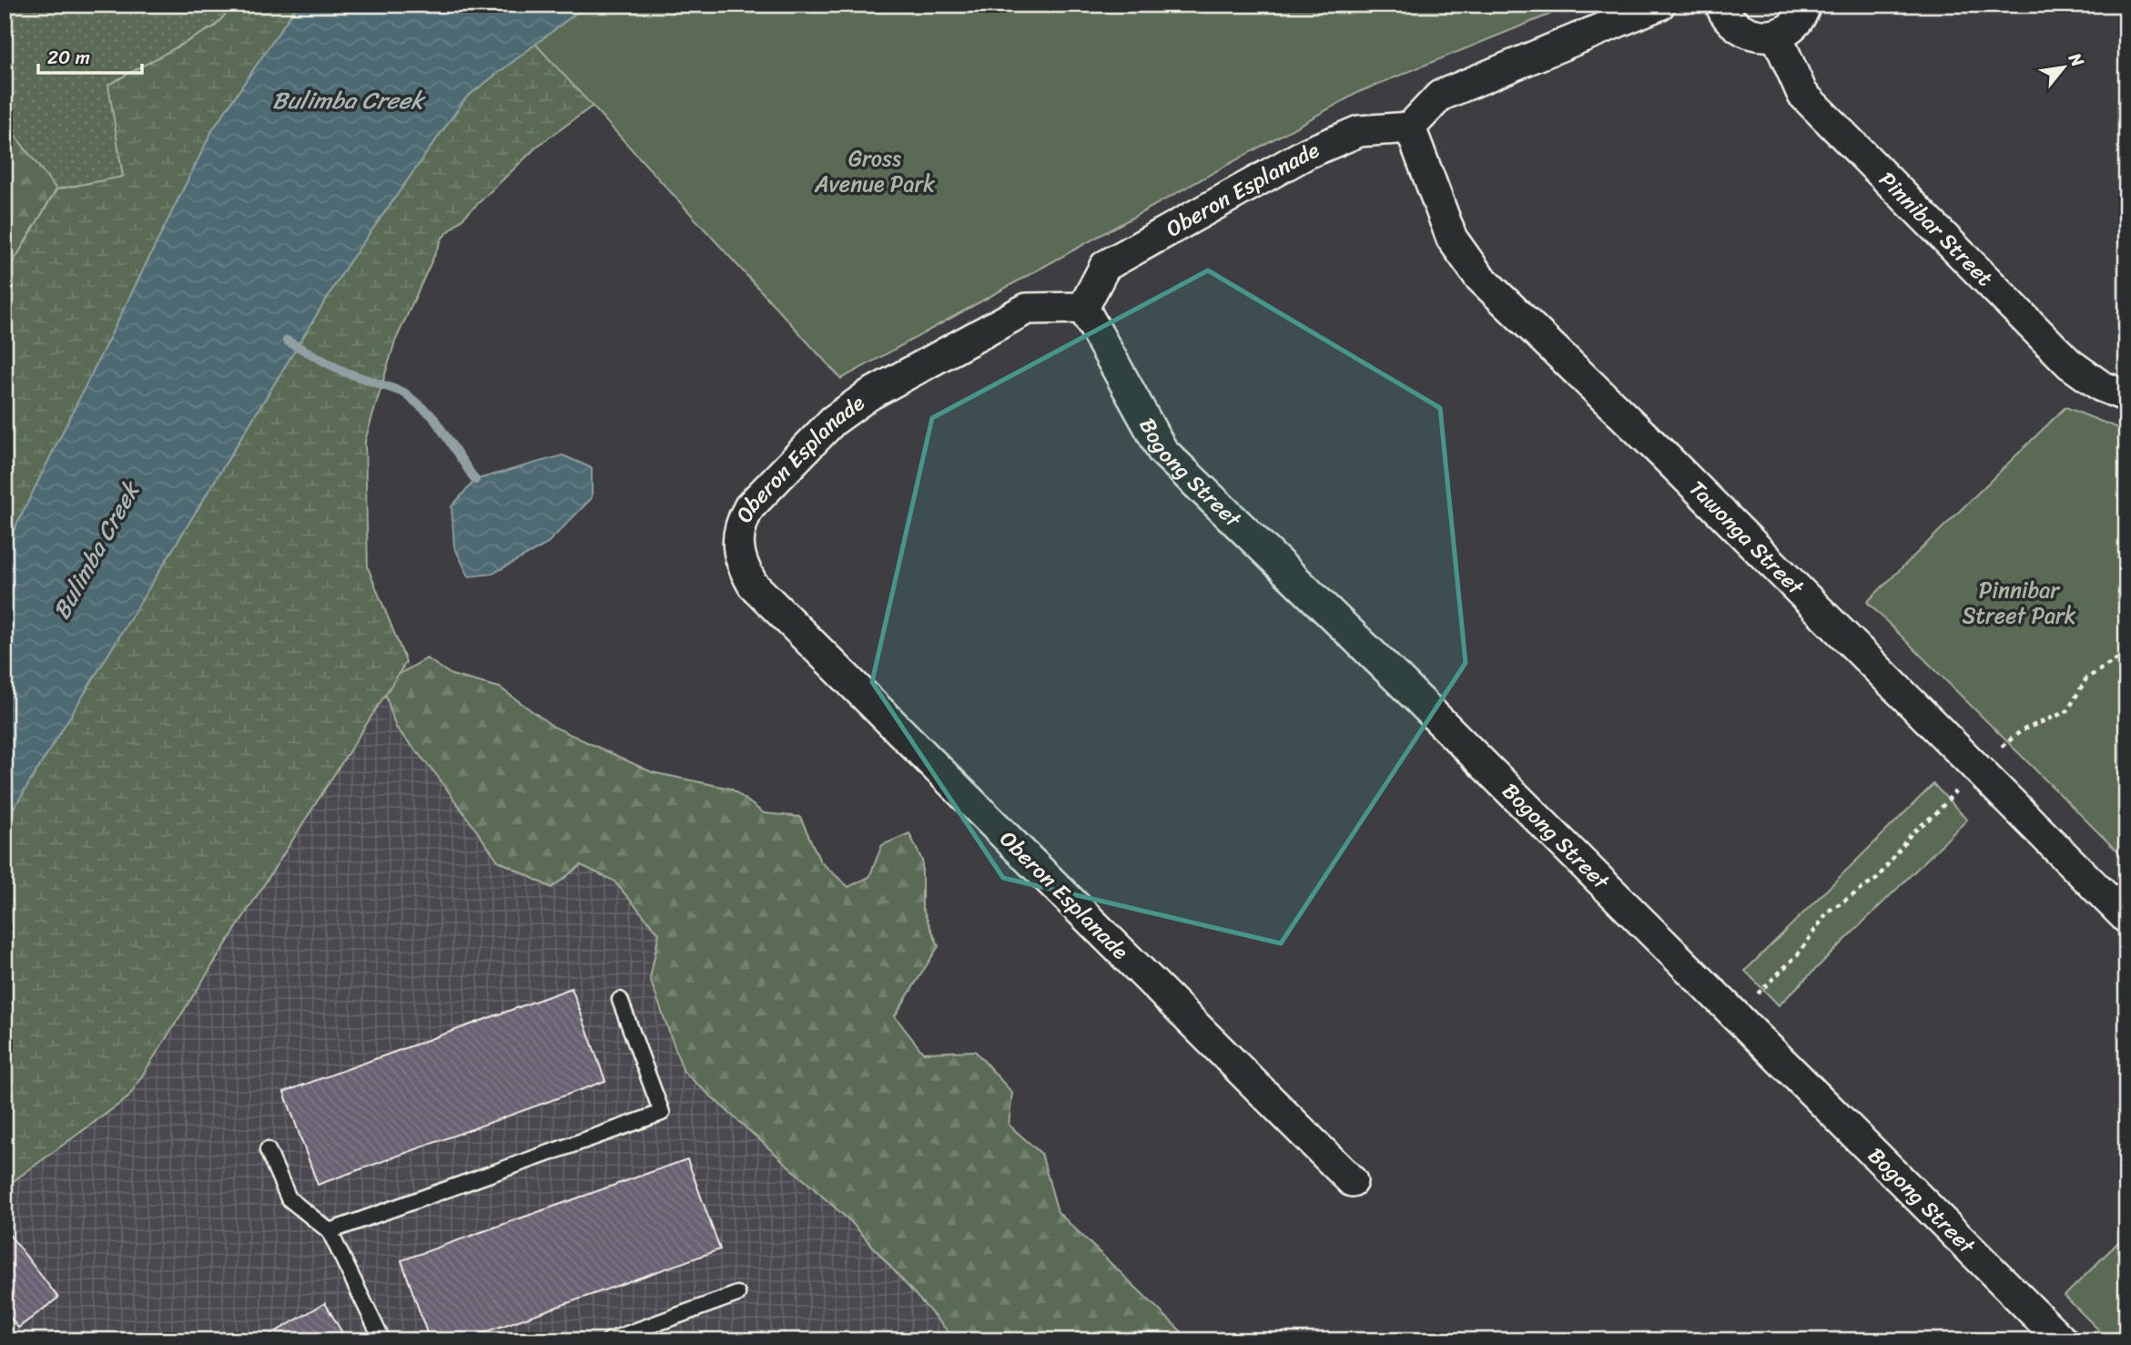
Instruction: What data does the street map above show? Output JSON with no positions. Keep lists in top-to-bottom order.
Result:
{
  "streets": {
    "street": [
      "Oberon Esplanade",
      "Pinnibar Street",
      "Bogong Street",
      "Tawonga Street"
    ]
  },
  "crossings": [
    ["Oberon Esplanade", "Bogong Street"],
    ["Oberon Esplanade", "Tawonga Street"]
  ],
  "water": ["Bulimba Creek"],
  "parks": ["Gross Avenue Park", "Pinnibar Street Park"],
  "scale_bar": "20 m",
  "north": "top right"
}
